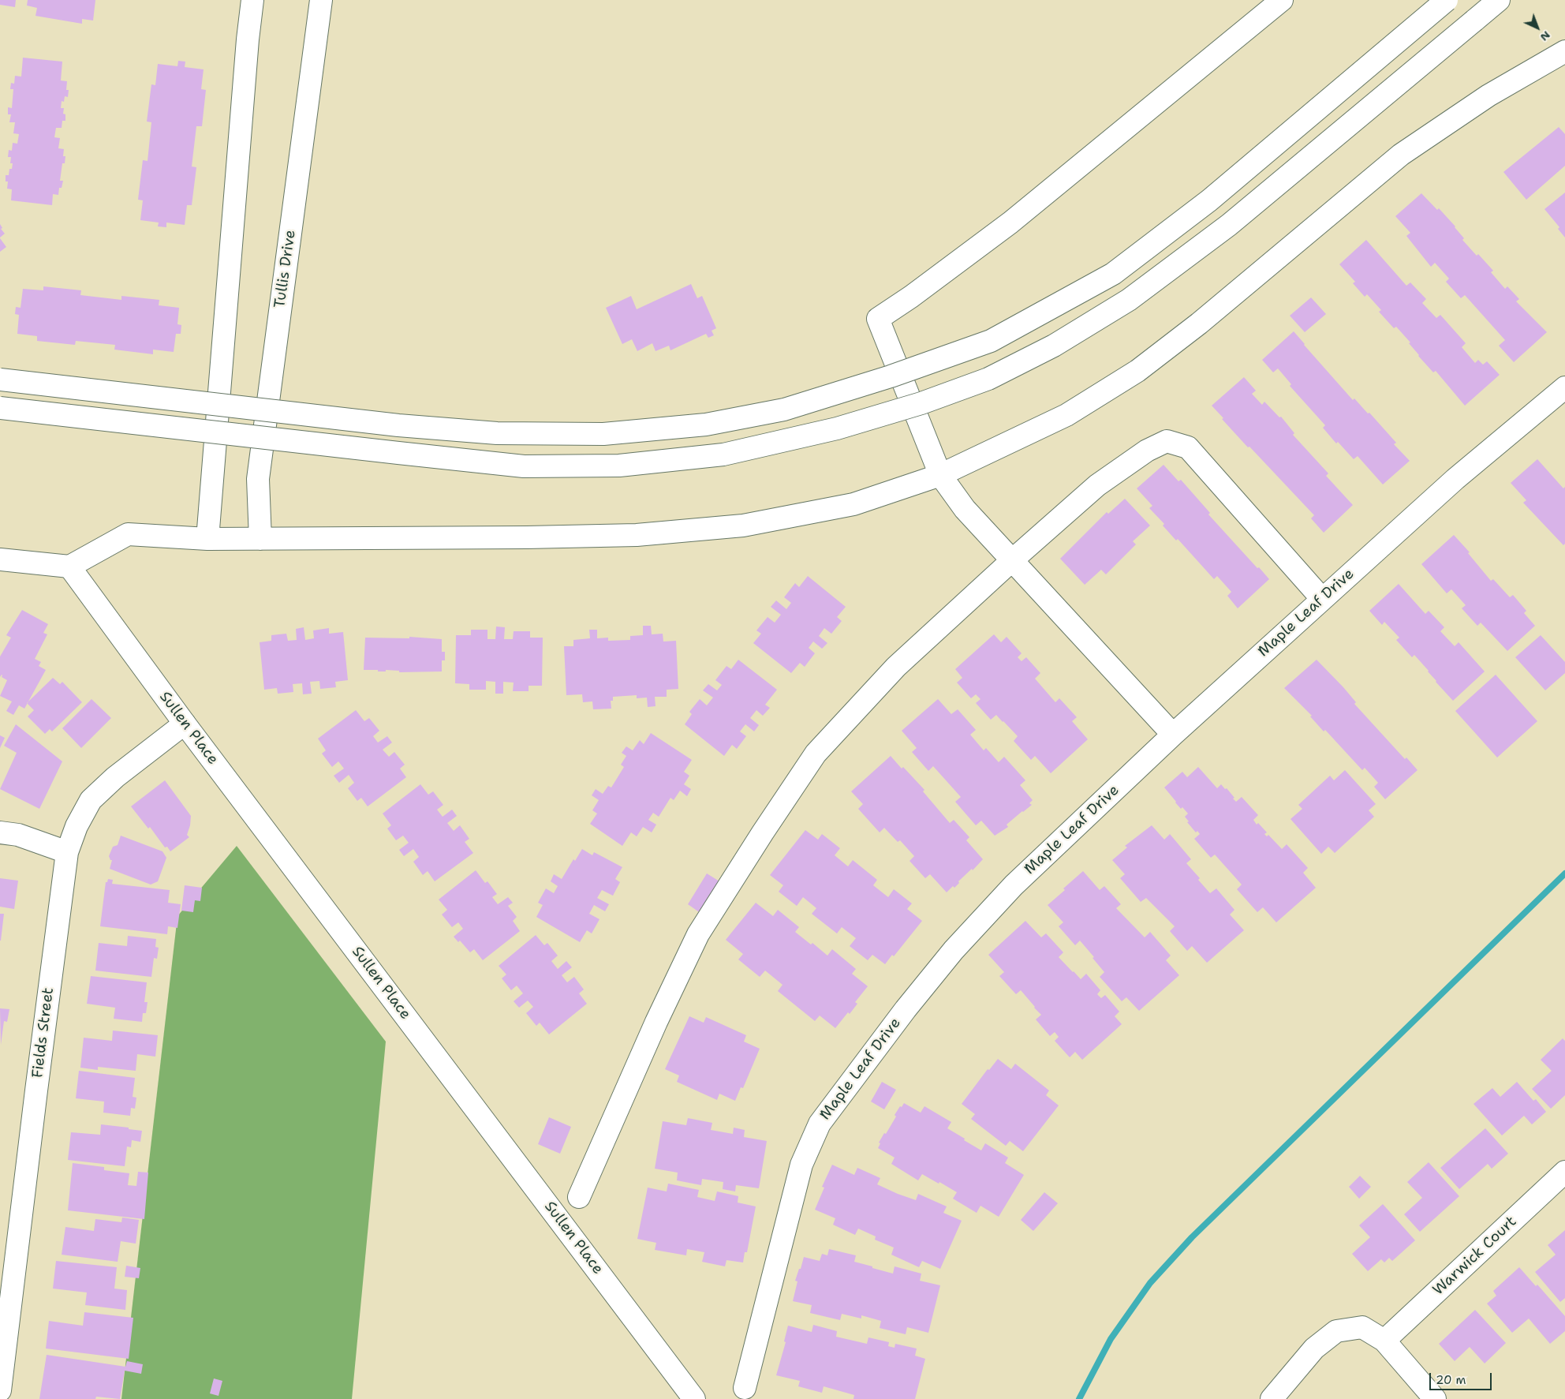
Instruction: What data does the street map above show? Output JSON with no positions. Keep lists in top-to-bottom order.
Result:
{
  "streets": {
    "street": [
      "Tullis Drive",
      "Maple Leaf Drive",
      "Sullen Place",
      "Fields Street",
      "Warwick Court"
    ]
  },
  "crossings": [
    ["Sullen Place", "Fields Street"]
  ],
  "scale_bar": "20 m",
  "north": "bottom right"
}
